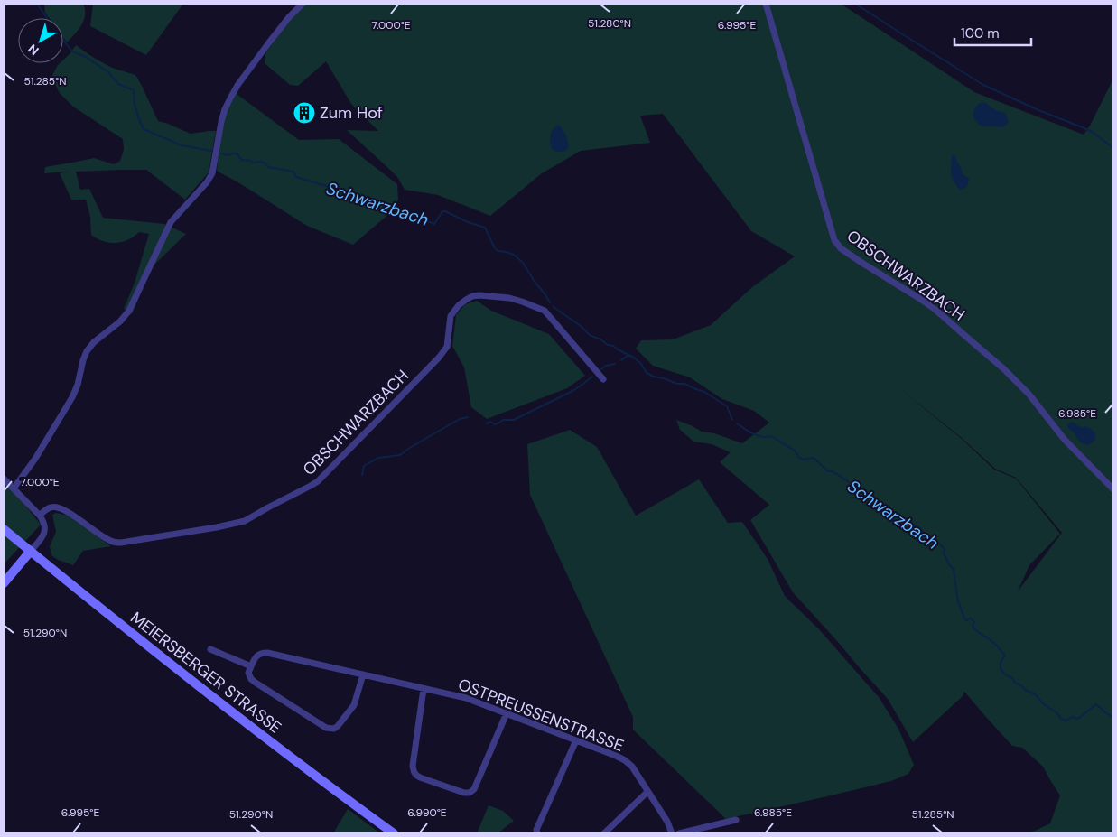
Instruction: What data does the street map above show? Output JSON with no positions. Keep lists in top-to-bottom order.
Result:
{
  "streets": {
    "main road": ["MEIERSBERGER STRASSE"],
    "street": ["OBSCHWARZBACH", "OSTPREUSSENSTRASSE"]
  },
  "water": ["Schwarzbach"],
  "places": {
    "building": ["Zum Hof"]
  },
  "scale_bar": "100 m",
  "north": "bottom left",
  "coordinates": [
    "51.280°N",
    "7.000°E",
    "6.995°E",
    "51.285°N",
    "6.985°E",
    "51.290°N",
    "6.990°E"
  ]
}
